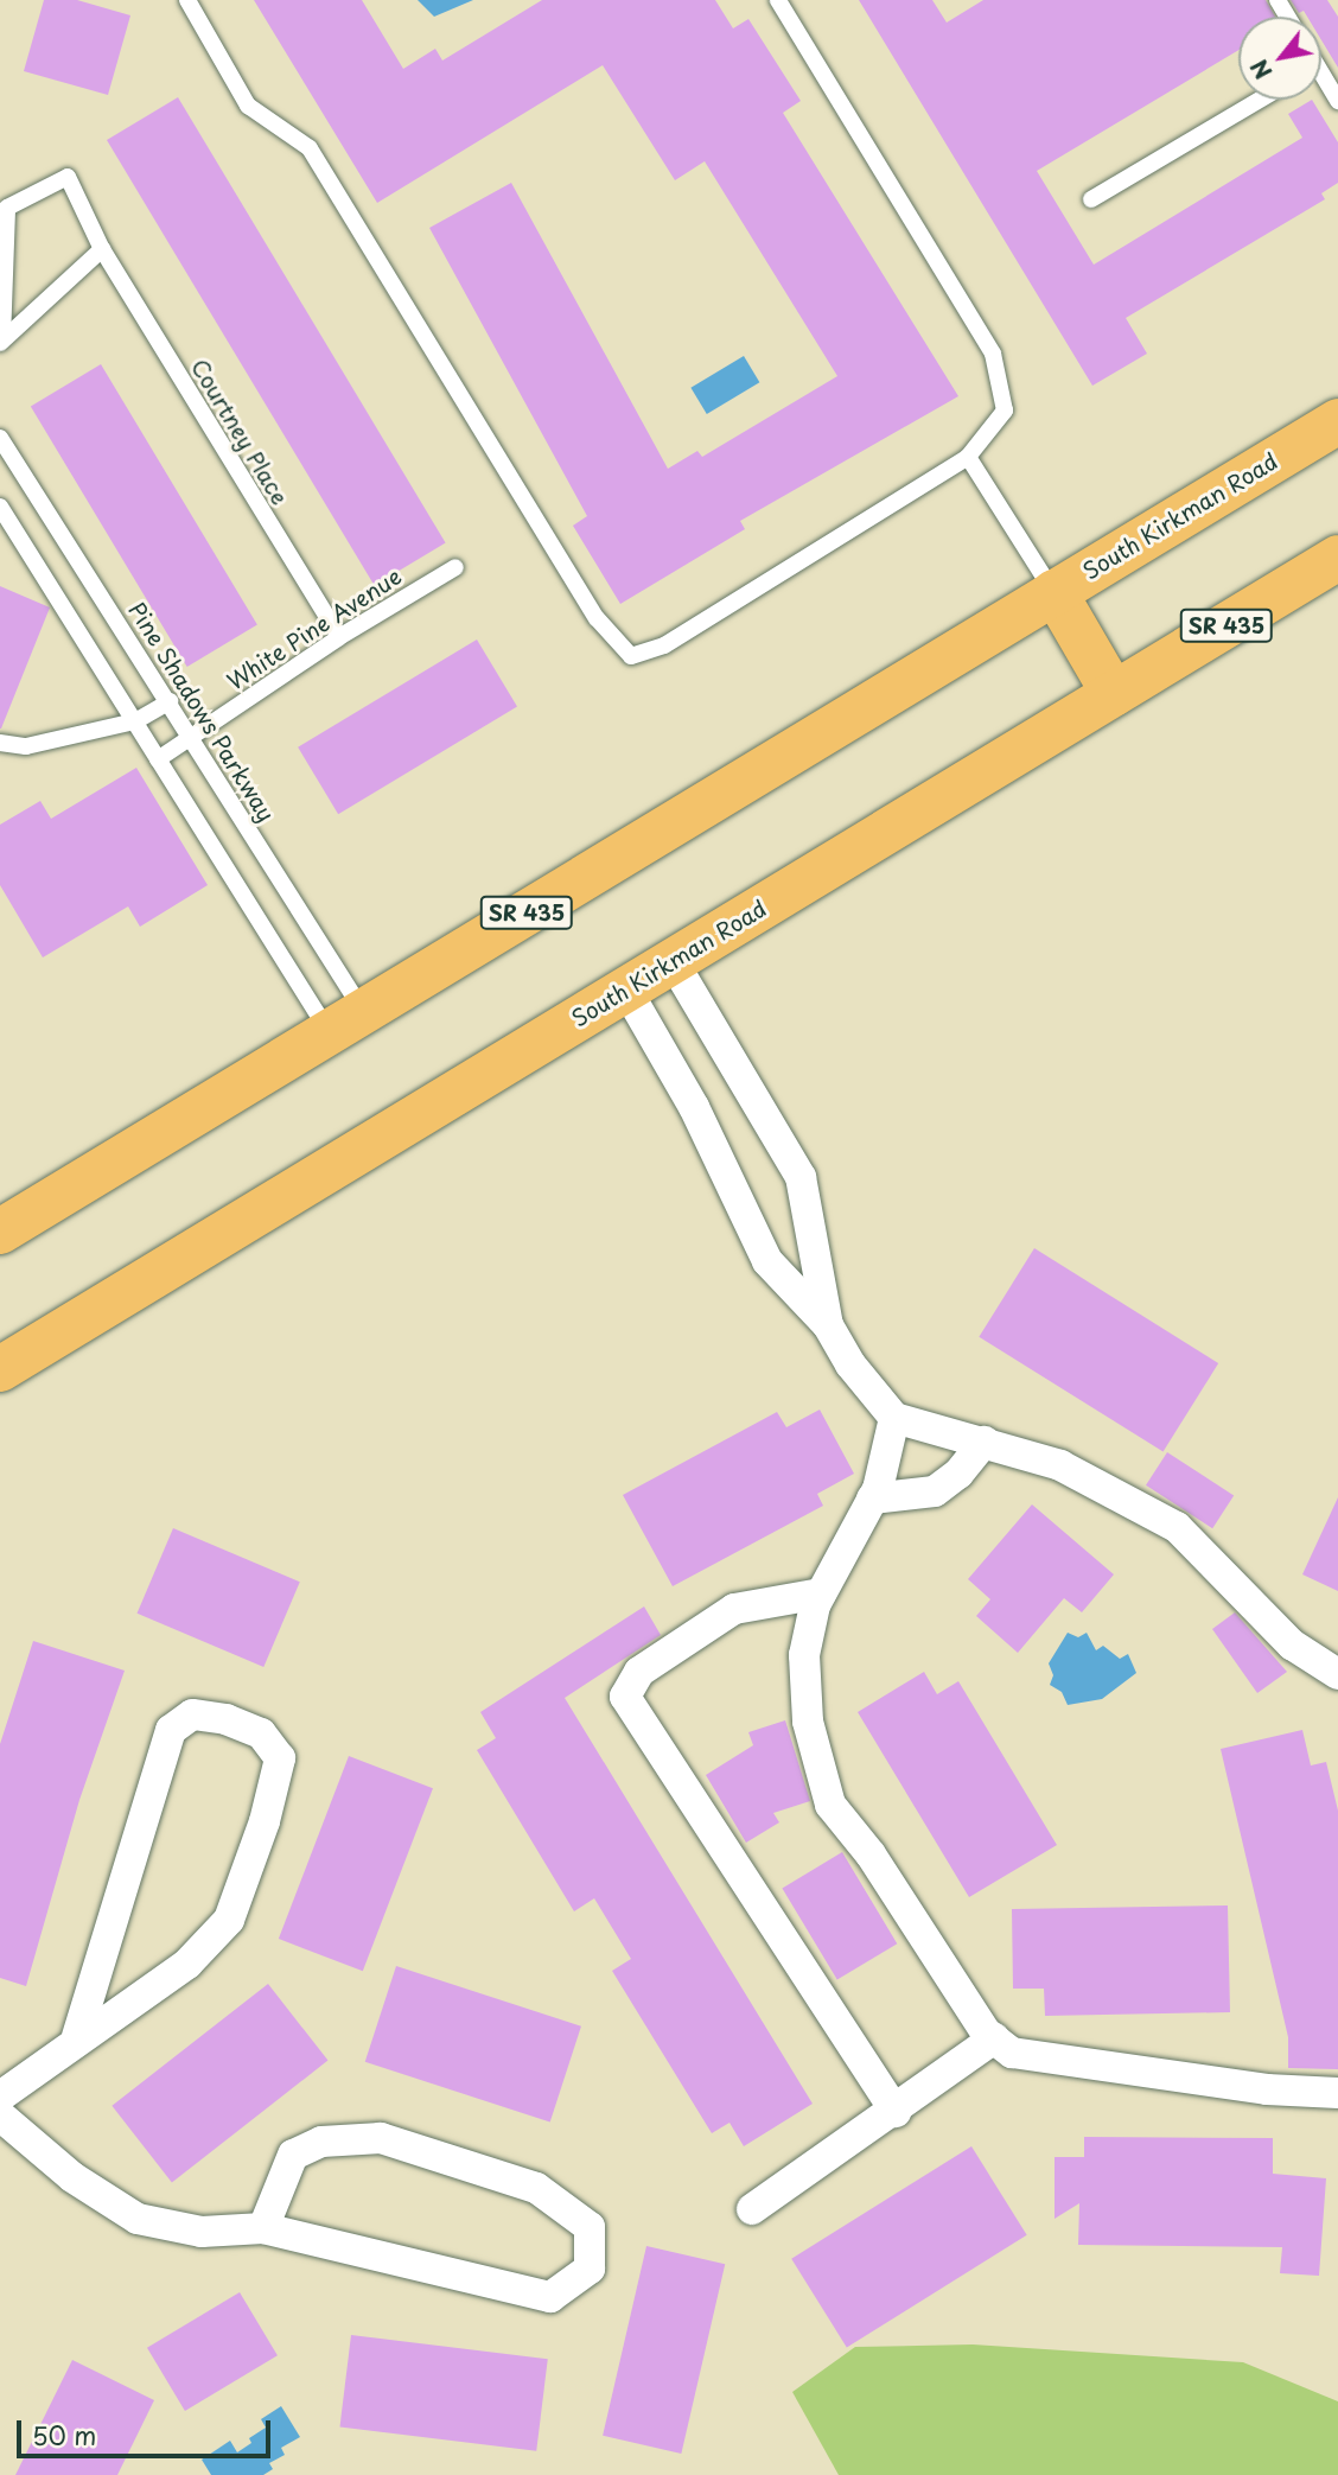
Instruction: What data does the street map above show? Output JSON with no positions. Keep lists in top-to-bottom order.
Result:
{
  "streets": {
    "main road": ["South Kirkman Road", "SR 435"],
    "lane": ["Courtney Place", "White Pine Avenue", "Pine Shadows Parkway"]
  },
  "crossings": [
    ["Courtney Place", "White Pine Avenue"],
    ["South Kirkman Road", "Pine Shadows Parkway"],
    ["White Pine Avenue", "Pine Shadows Parkway"]
  ],
  "scale_bar": "50 m",
  "north": "bottom left"
}
